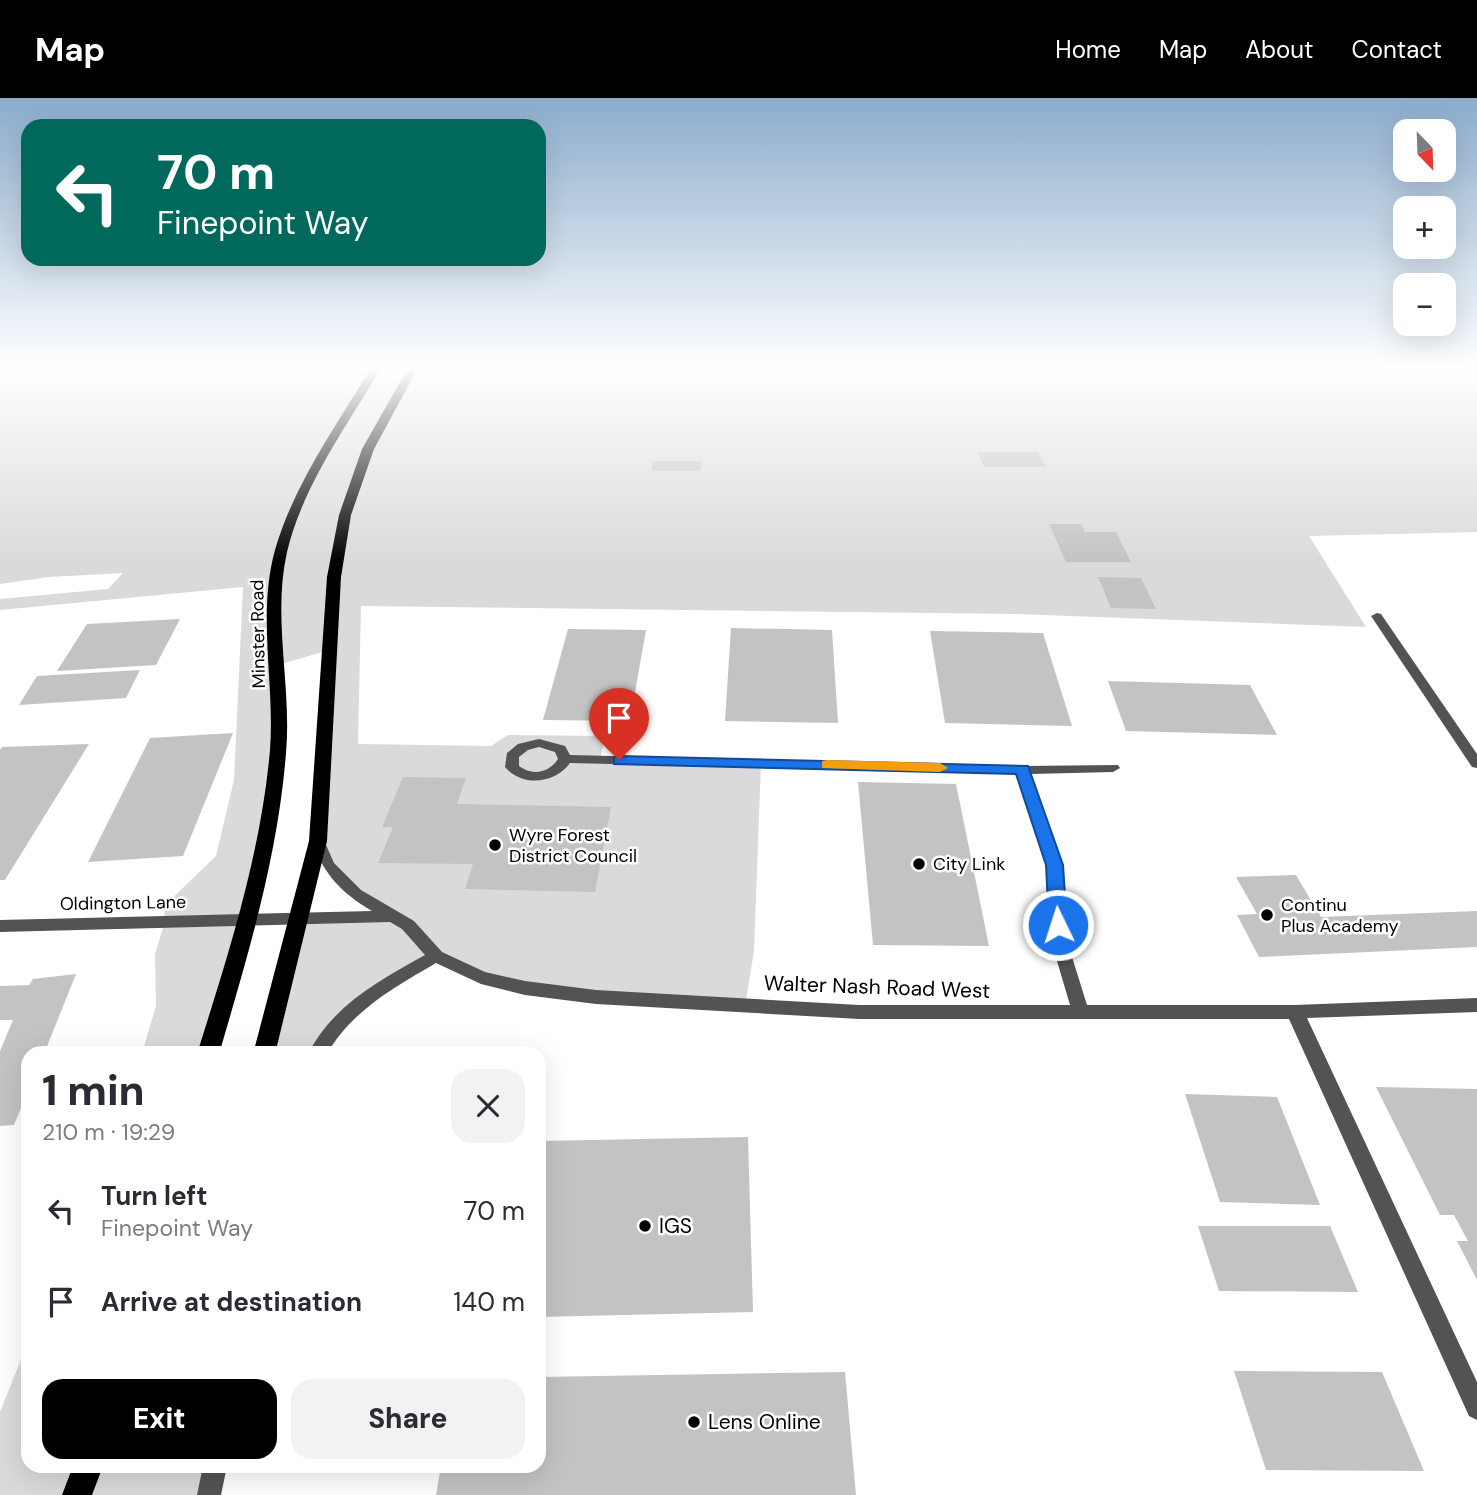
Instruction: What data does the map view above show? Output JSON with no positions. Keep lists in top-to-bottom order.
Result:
{
  "streets": {
    "main road": ["Minster Road"],
    "street": ["Oldington Lane", "Walter Nash Road West"]
  },
  "crossings": [
    ["Minster Road", "Oldington Lane"]
  ],
  "places": [
    "Wyre Forest District Council",
    "City Link",
    "Continu Plus Academy",
    "IGS",
    "Lens Online"
  ],
  "north": "bottom right",
  "page": {
    "header": "Map",
    "nav": [
      "Home",
      "Map",
      "About",
      "Contact"
    ],
    "map_buttons": ["+", "−"],
    "turn": ["70 m", "Finepoint Way"],
    "heading": ["1 min", "210 m · 19:29"],
    "list": [
      {
        "name": "Turn left",
        "note": "Finepoint Way",
        "value": "70 m"
      },
      {
        "name": "Arrive at destination",
        "value": "140 m"
      }
    ],
    "buttons": ["Exit", "Share"]
  }
}
